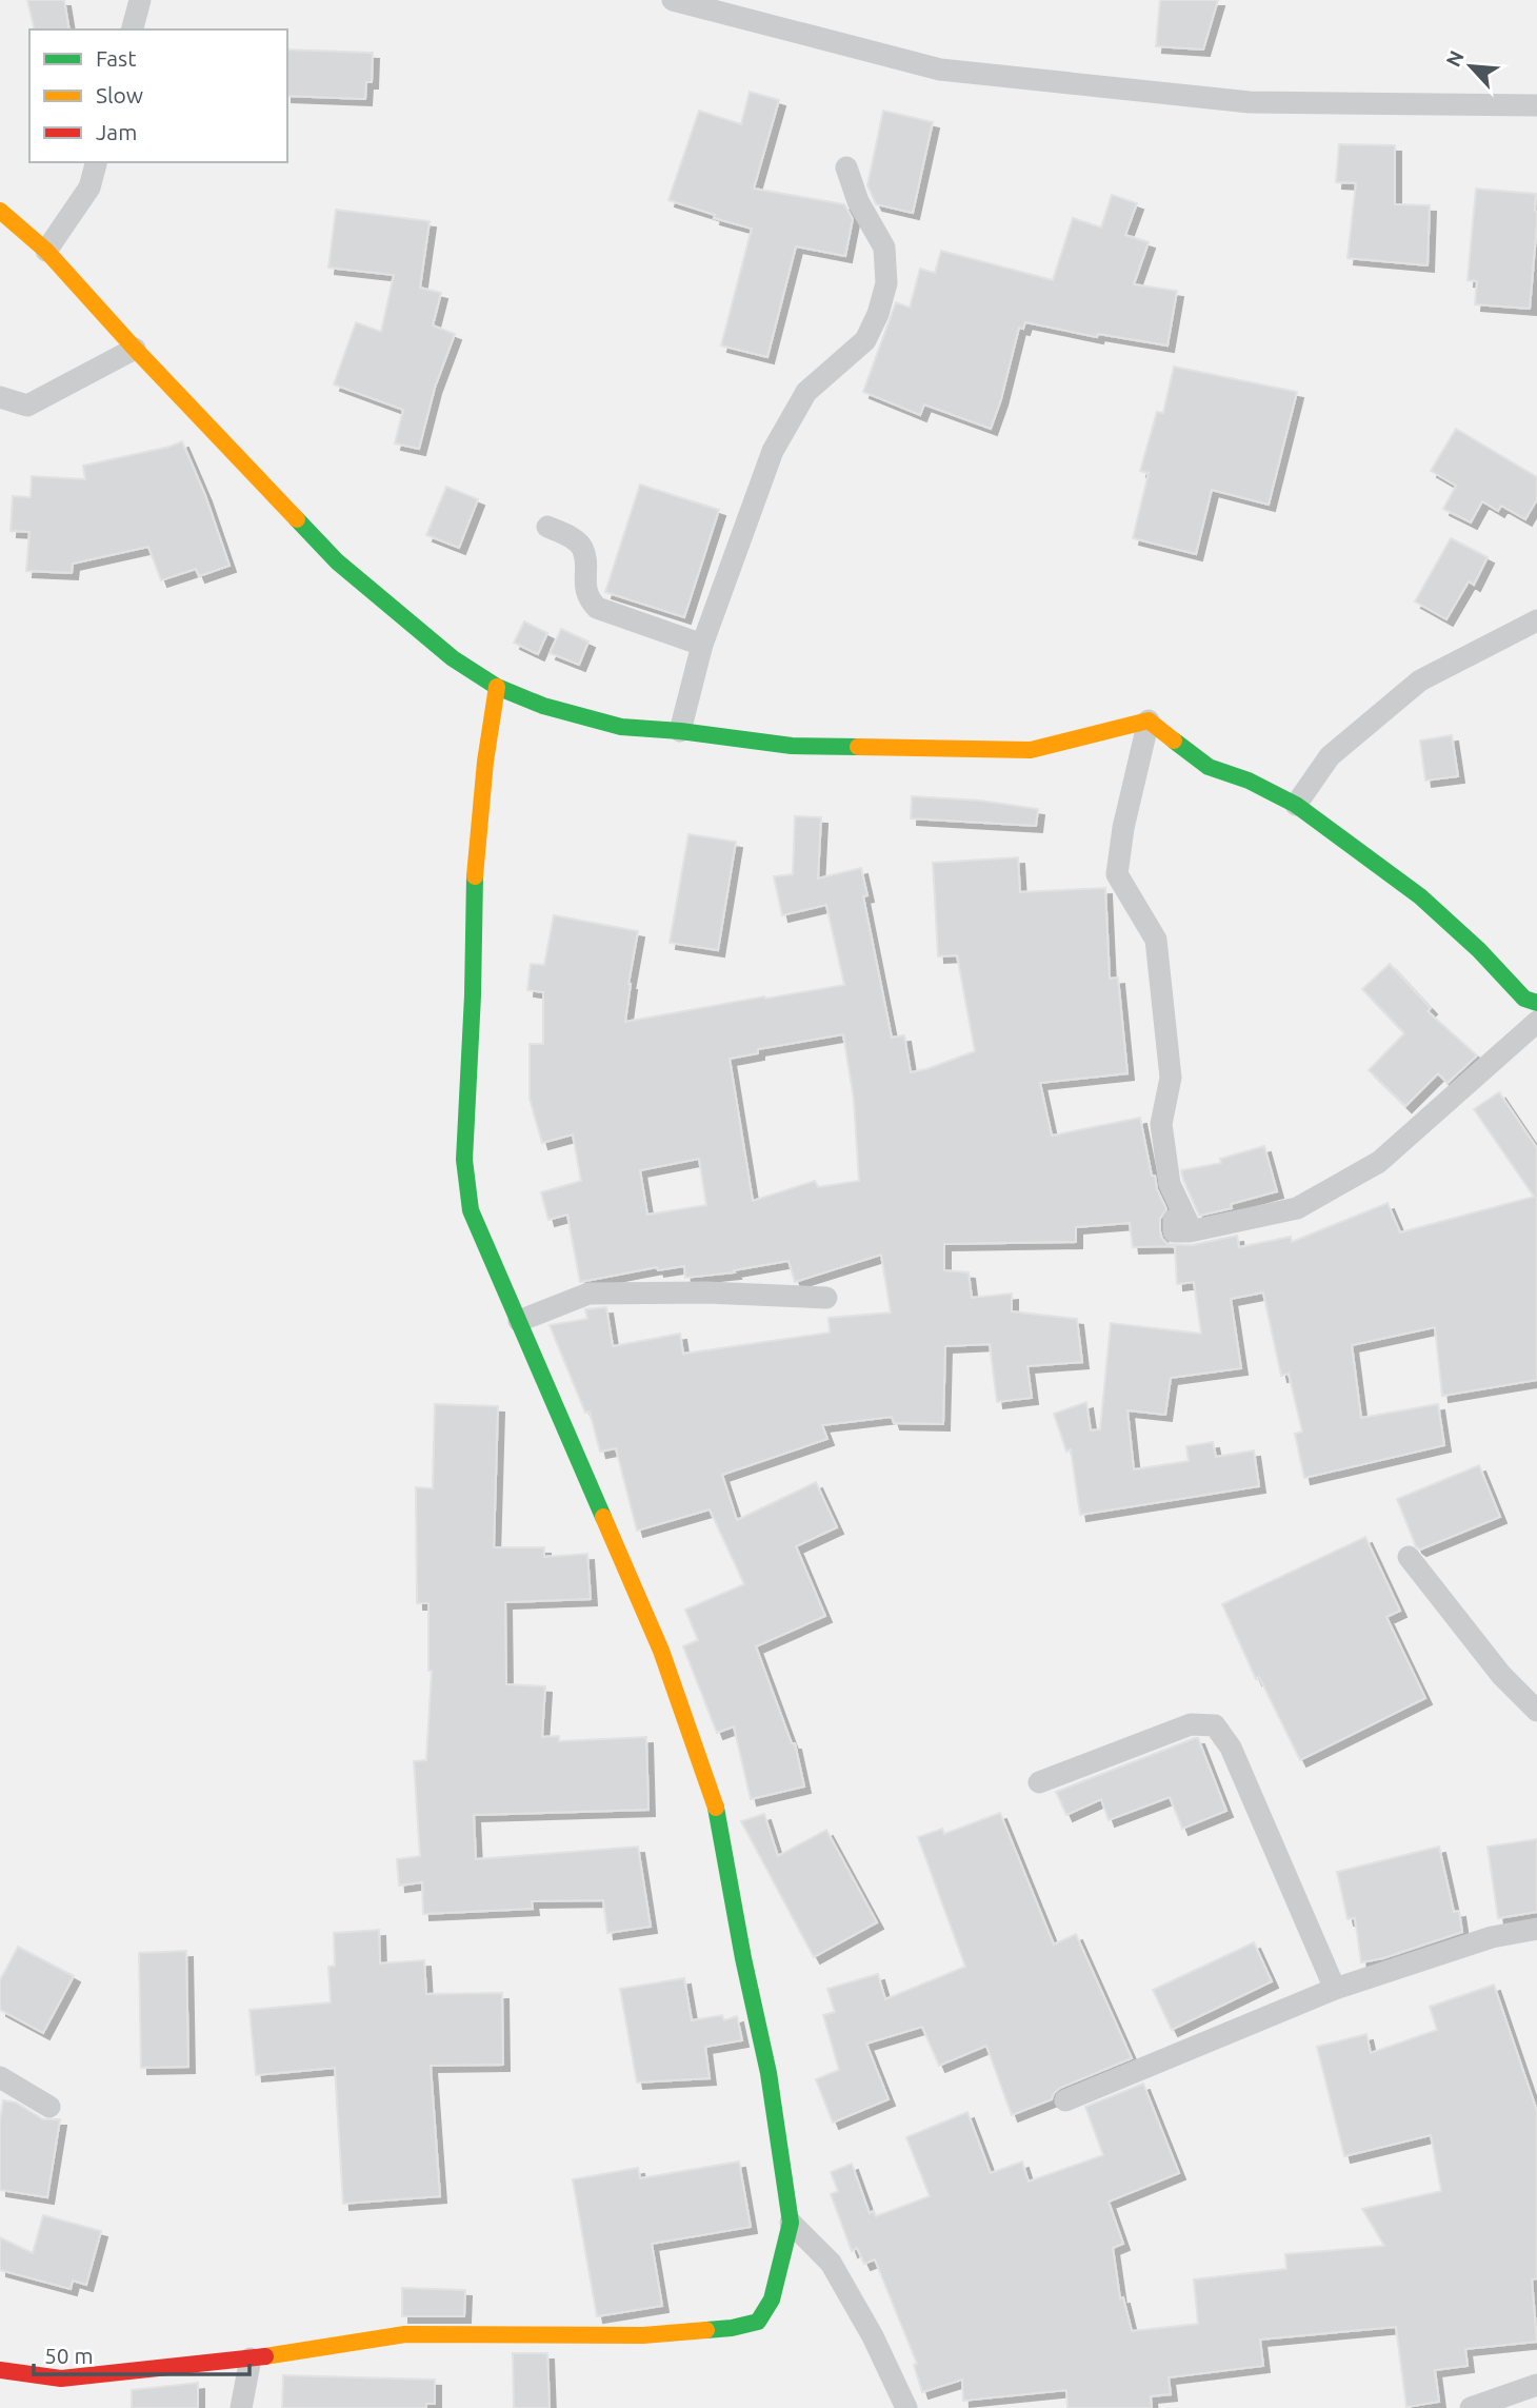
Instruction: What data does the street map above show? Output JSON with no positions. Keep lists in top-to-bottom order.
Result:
{
  "legend": ["Fast", "Slow", "Jam"],
  "scale_bar": "50 m",
  "north": "top left"
}
